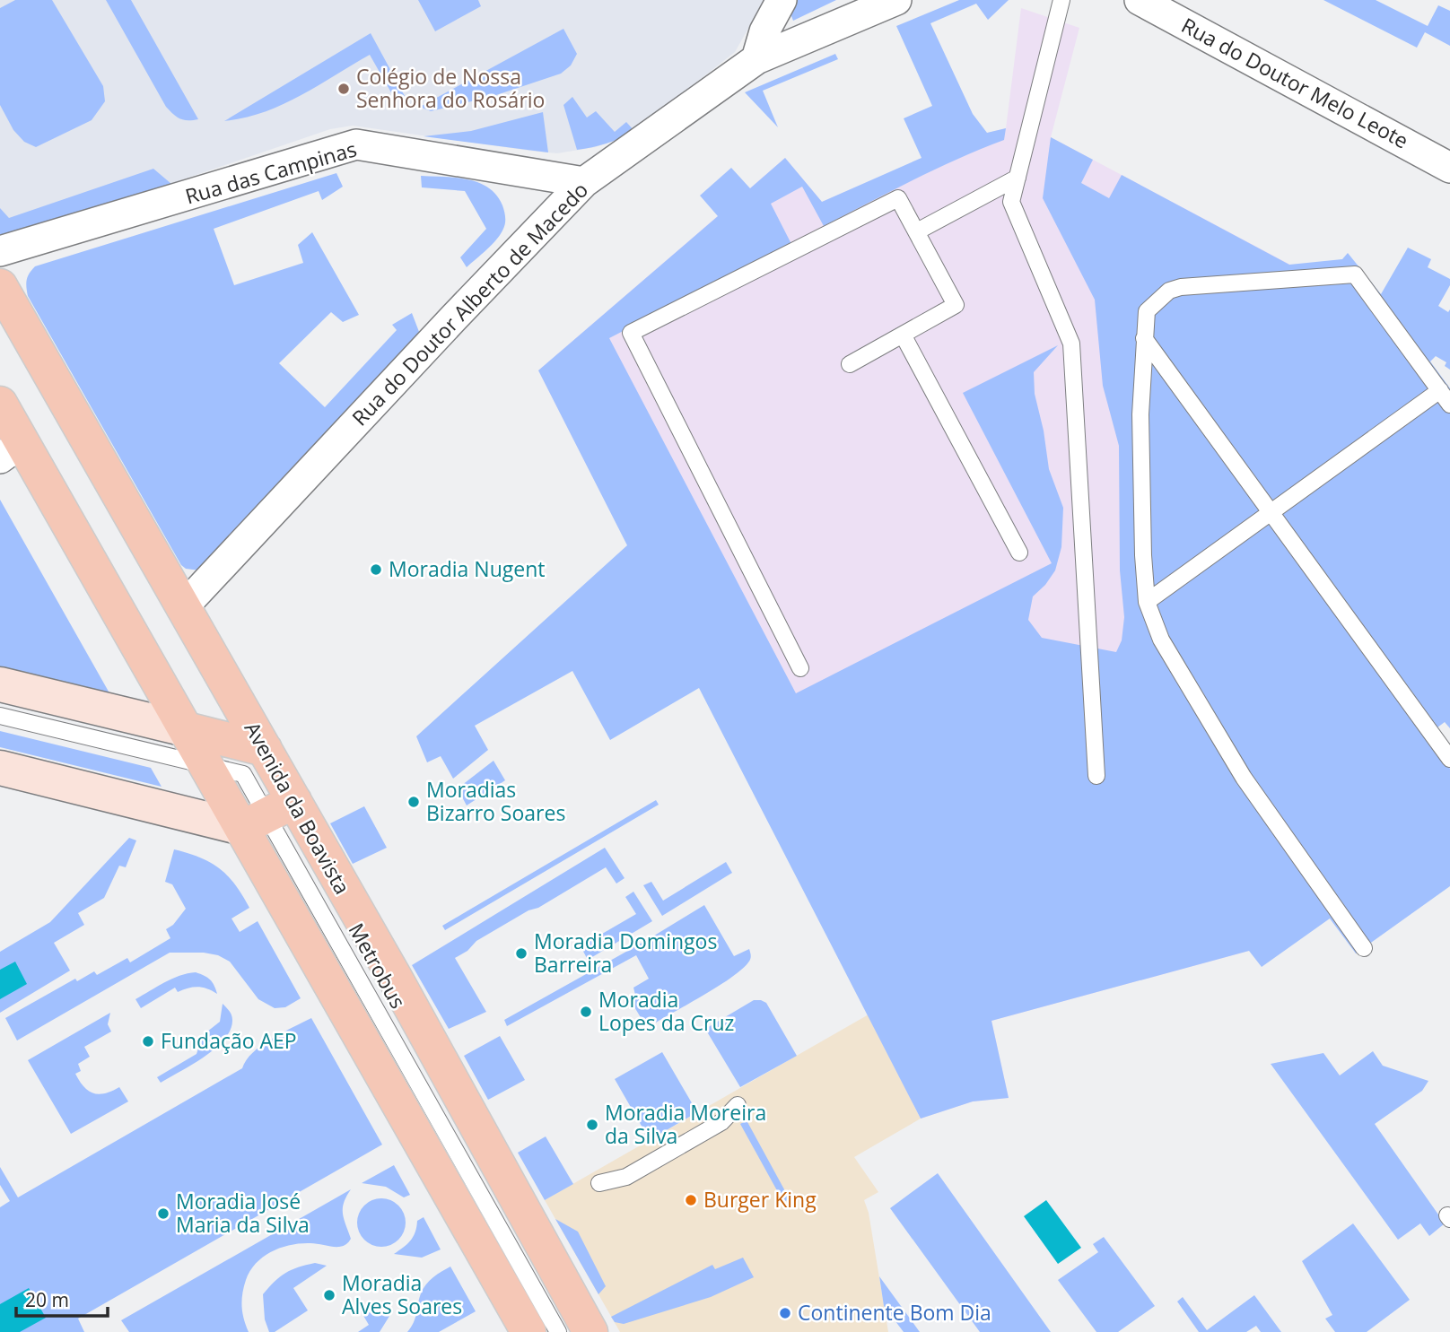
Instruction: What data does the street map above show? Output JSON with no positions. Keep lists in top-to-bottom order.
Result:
{
  "streets": {
    "main road": ["Avenida da Boavista"],
    "street": ["Rua do Doutor Melo Leote", "Rua das Campinas", "Rua do Doutor Alberto de Macedo"],
    "lane": ["Metrobus"]
  },
  "crossings": [
    ["Rua das Campinas", "Rua do Doutor Alberto de Macedo"],
    ["Rua do Doutor Alberto de Macedo", "Avenida da Boavista"],
    ["Avenida da Boavista", "Metrobus"]
  ],
  "places": [
    "Colégio de Nossa Senhora do Rosário",
    "Moradia Nugent",
    "Moradias Bizarro Soares",
    "Moradia Domingos Barreira",
    "Moradia Lopes da Cruz",
    "Fundação AEP",
    "Moradia Moreira da Silva",
    "Burger King",
    "Moradia José Maria da Silva",
    "Moradia Alves Soares",
    "Continente Bom Dia"
  ],
  "scale_bar": "20 m"
}
